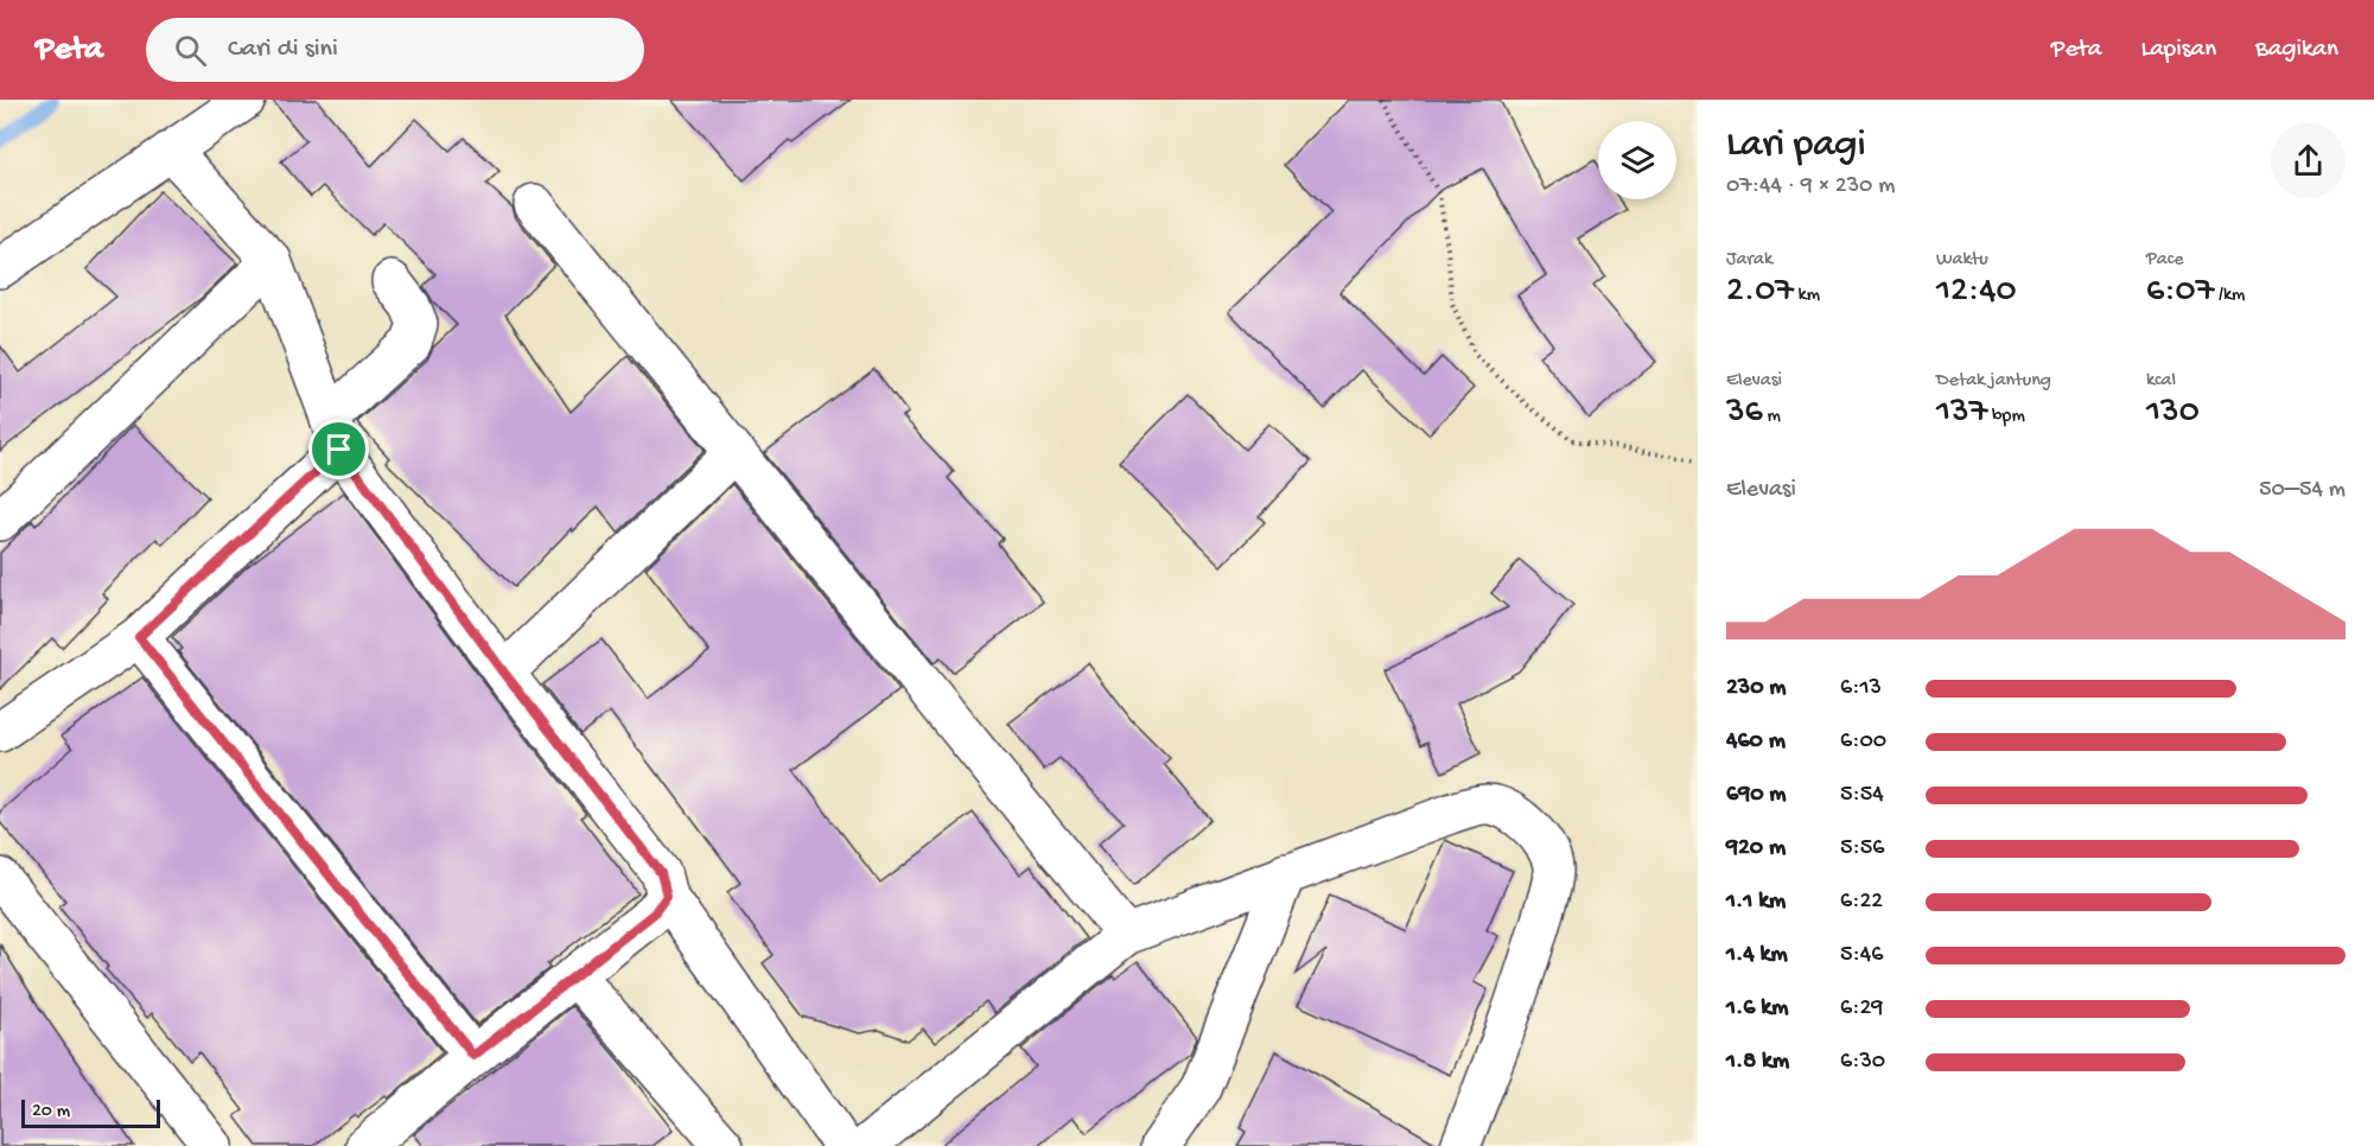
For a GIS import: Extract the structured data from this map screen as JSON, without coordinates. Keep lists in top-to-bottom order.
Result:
{
  "scale_bar": "20 m",
  "page": {
    "header": "Peta",
    "search": "Cari di sini",
    "nav": ["Peta", "Lapisan", "Bagikan"],
    "heading": ["Lari pagi", "07:44 · 9 × 230 m"],
    "stats": [
      ["Jarak", "2.07 km"],
      ["Waktu", "12:40"],
      ["Pace", "6:07 /km"],
      ["Elevasi", "36 m"],
      ["Detak jantung", "137 bpm"],
      ["kcal", "130"]
    ],
    "chart": ["Elevasi", "50–54 m"],
    "list": [
      {
        "name": "230 m",
        "note": "6:13"
      },
      {
        "name": "460 m",
        "note": "6:00"
      },
      {
        "name": "690 m",
        "note": "5:54"
      },
      {
        "name": "920 m",
        "note": "5:56"
      },
      {
        "name": "1.1 km",
        "note": "6:22"
      },
      {
        "name": "1.4 km",
        "note": "5:46"
      },
      {
        "name": "1.6 km",
        "note": "6:29"
      },
      {
        "name": "1.8 km",
        "note": "6:30"
      }
    ],
    "scale": "20 m"
  }
}
